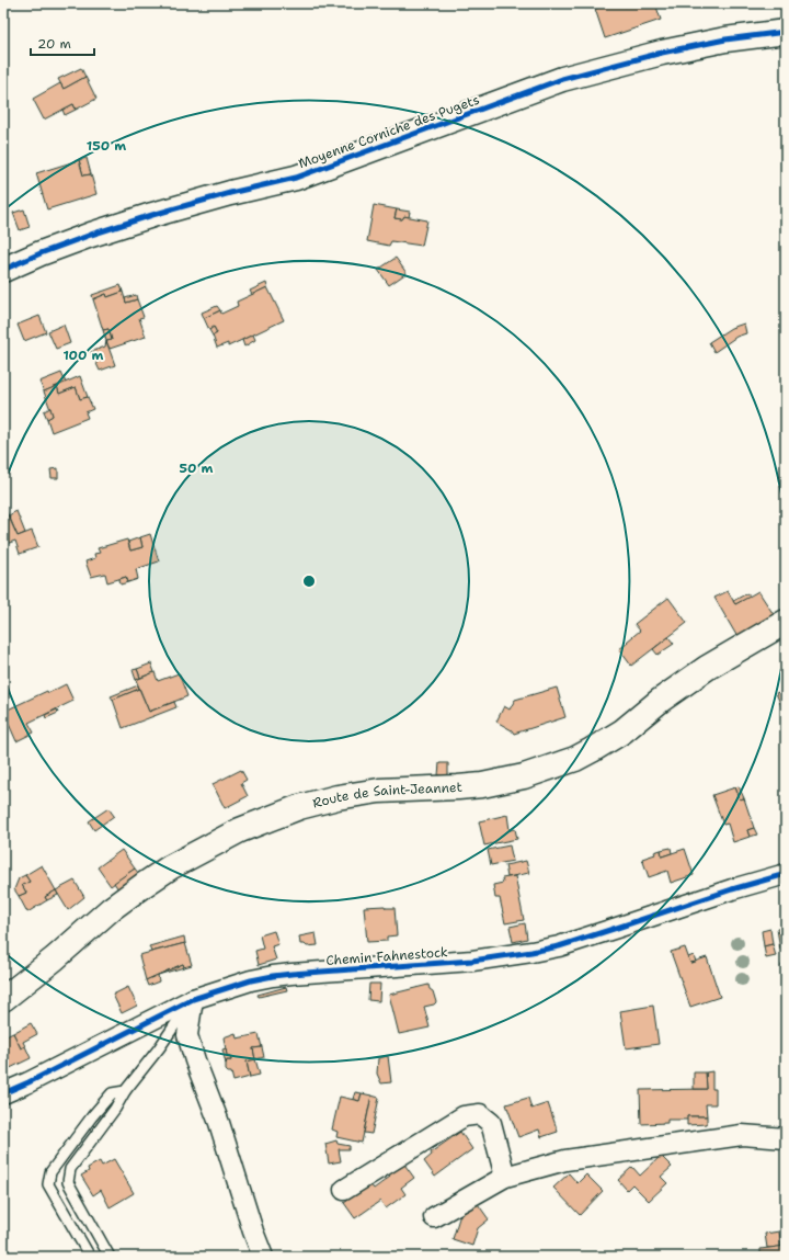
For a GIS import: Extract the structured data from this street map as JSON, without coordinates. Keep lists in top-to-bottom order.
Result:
{
  "streets": {
    "main road": ["Moyenne Corniche des Pugets", "Route de Saint-Jeannet"],
    "street": ["Chemin Fahnestock"]
  },
  "scale_bar": "20 m",
  "rings": ["150 m", "100 m", "50 m"]
}
